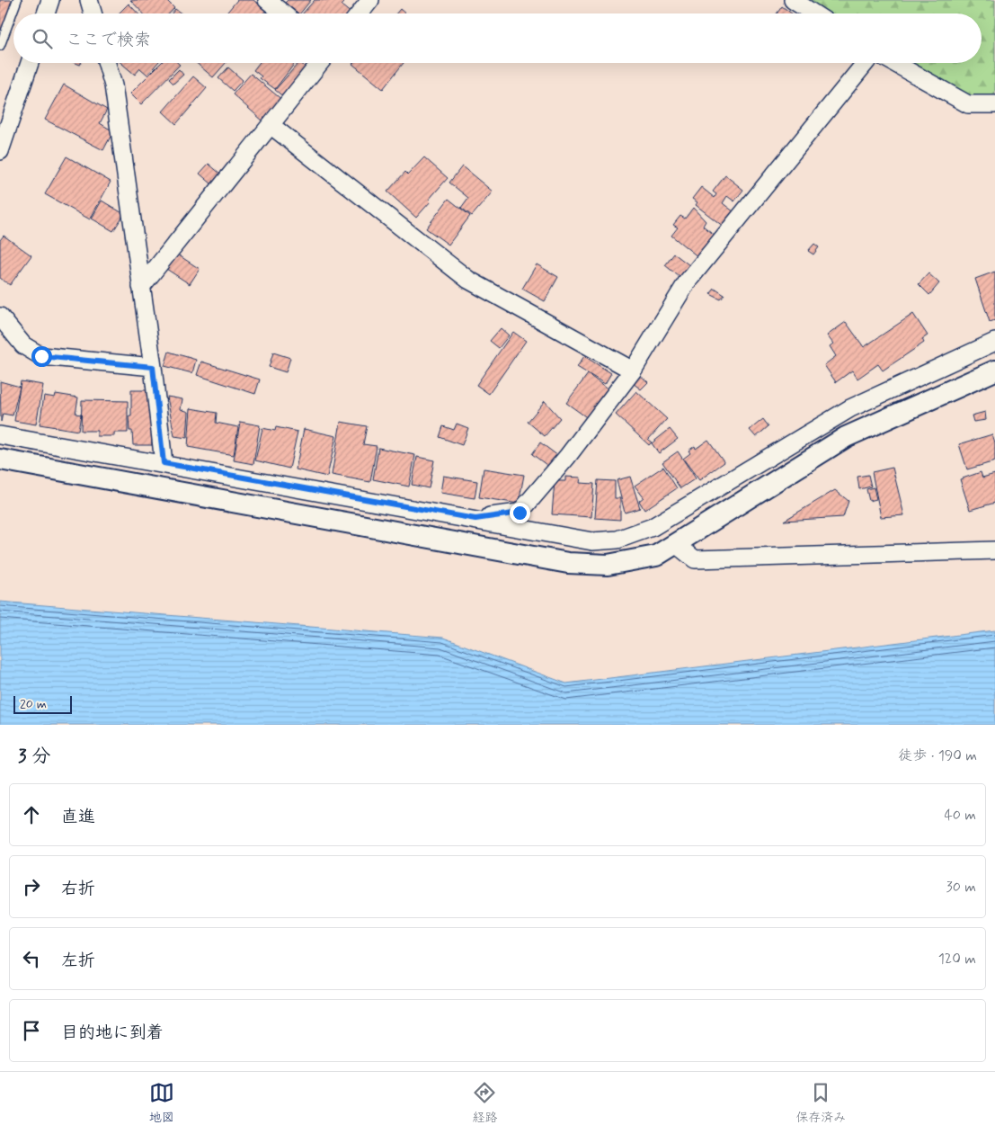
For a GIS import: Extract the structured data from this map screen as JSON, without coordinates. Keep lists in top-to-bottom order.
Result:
{
  "scale_bar": "20 m",
  "page": {
    "search": "ここで検索",
    "scale": "20 m",
    "heading": ["3 分", "徒歩 · 190 m"],
    "list": [
      ["直進", "40 m"],
      ["右折", "30 m"],
      ["左折", "120 m"],
      "目的地に到着"
    ],
    "nav": ["地図", "経路", "保存済み"]
  }
}
